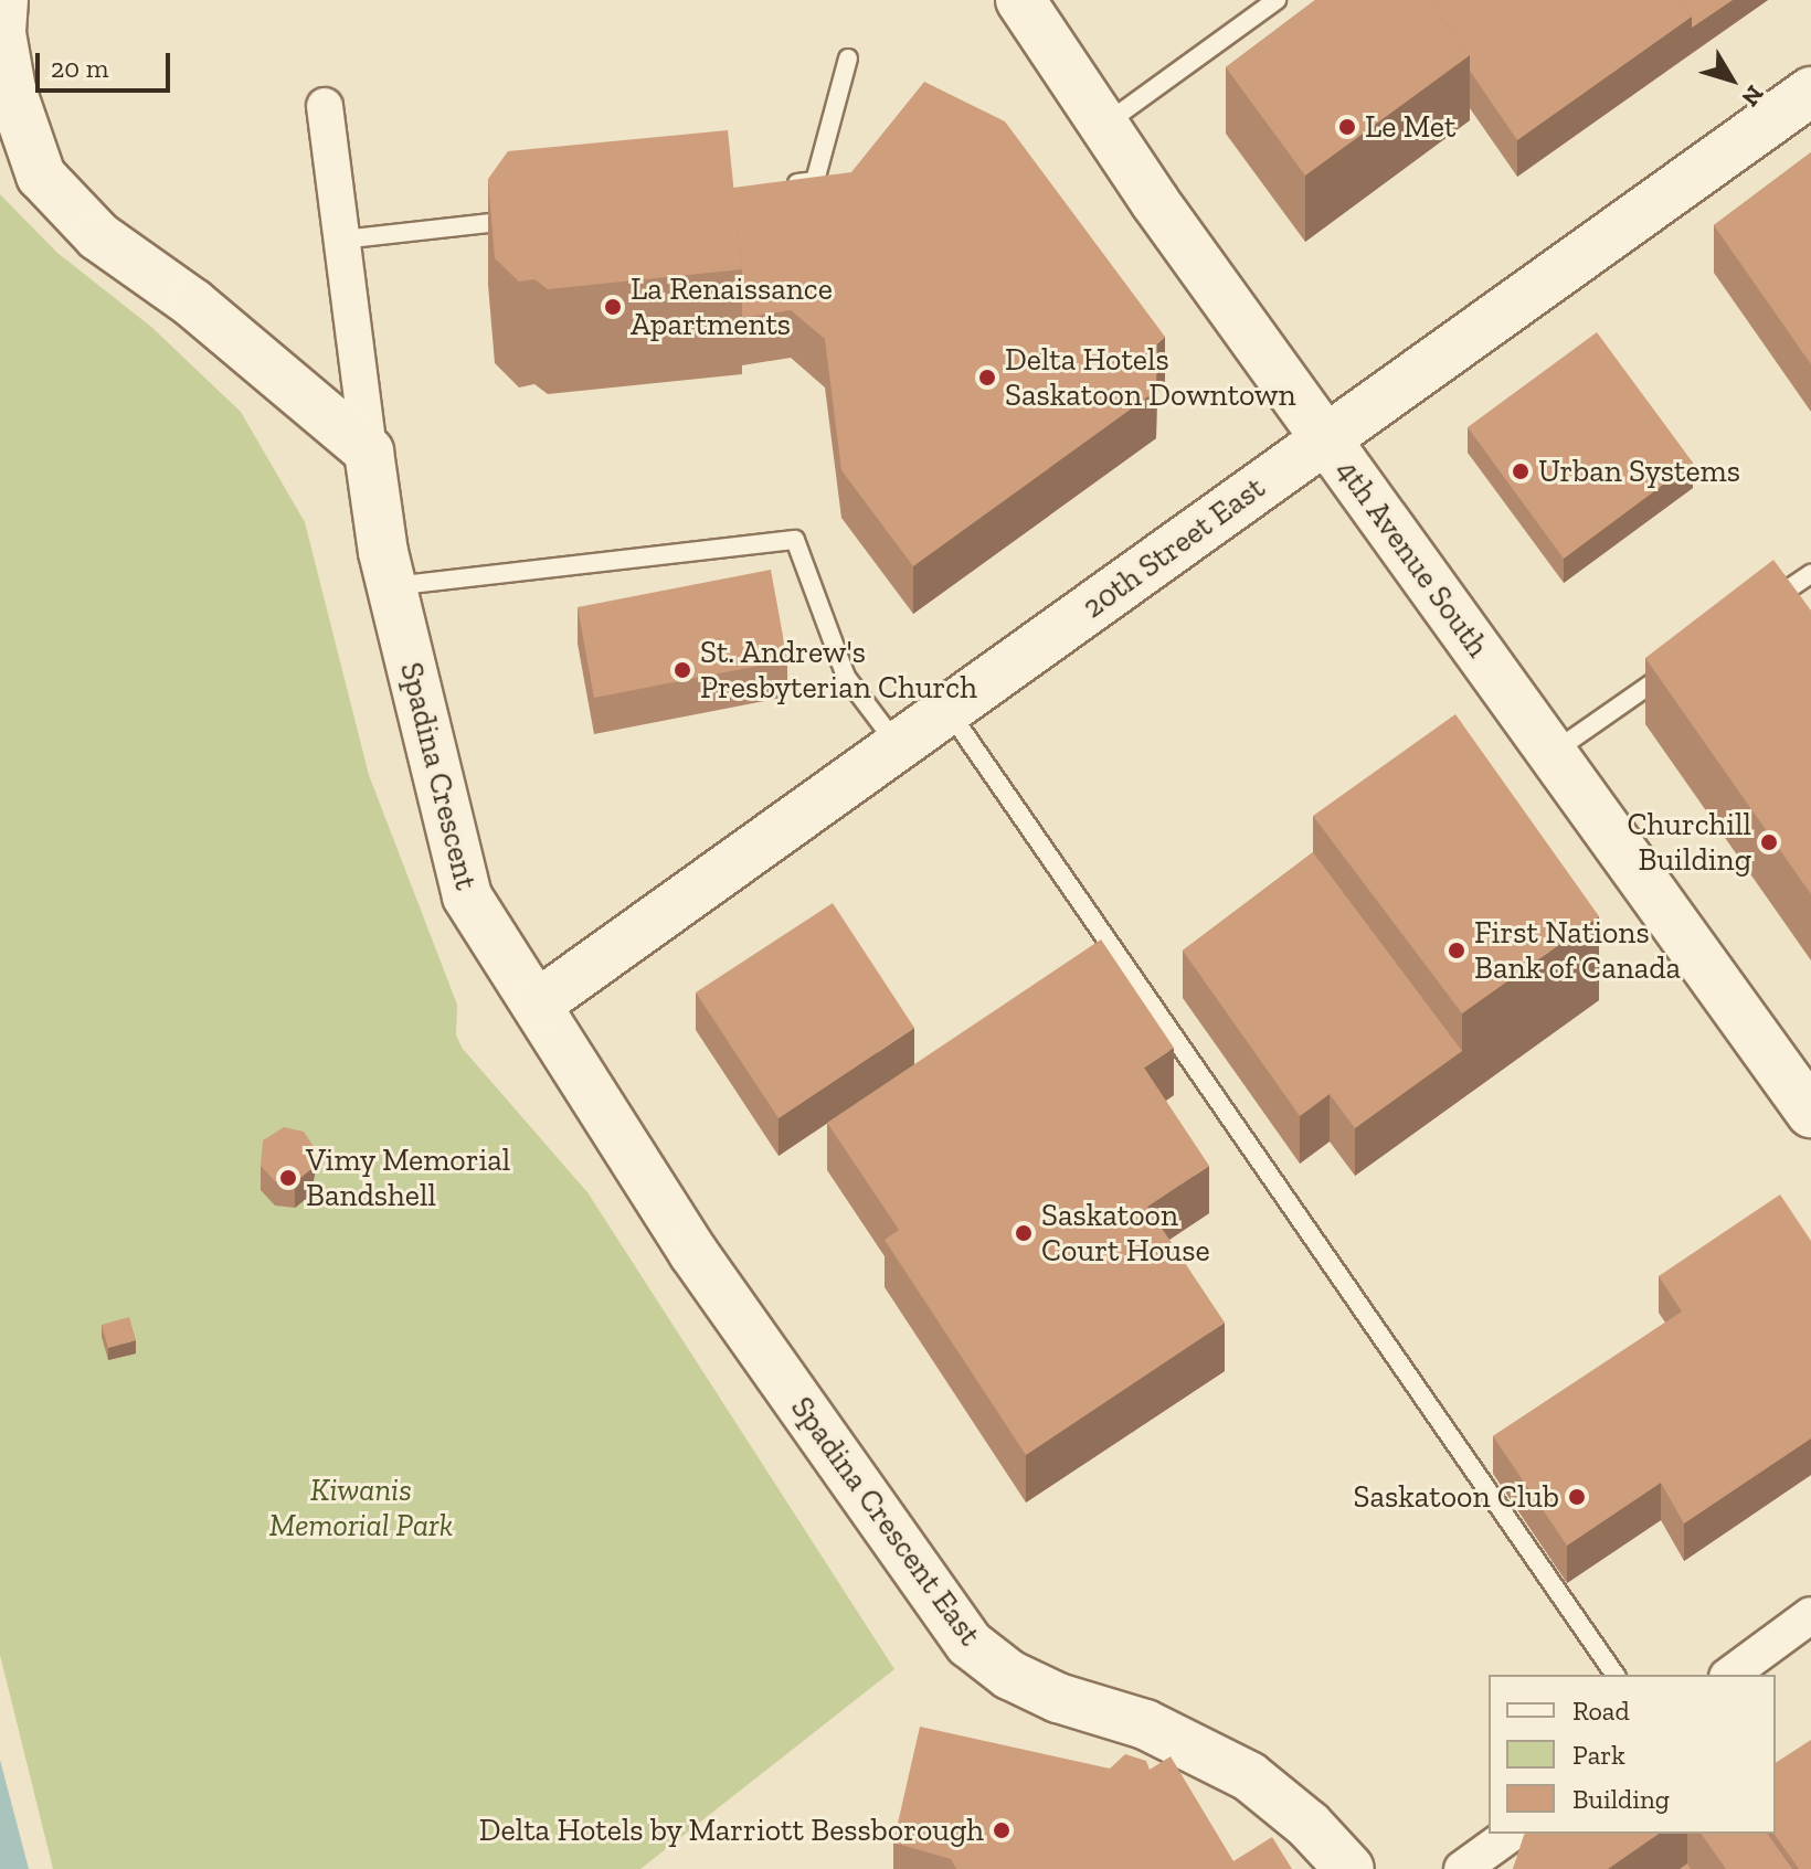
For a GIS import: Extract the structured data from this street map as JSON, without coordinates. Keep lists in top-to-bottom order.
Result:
{
  "streets": {
    "street": [
      "20th Street East",
      "4th Avenue South",
      "Spadina Crescent",
      "Spadina Crescent East"
    ]
  },
  "crossings": [
    ["20th Street East", "4th Avenue South"],
    ["20th Street East", "Spadina Crescent"],
    ["Spadina Crescent", "Spadina Crescent East"]
  ],
  "parks": ["Kiwanis Memorial Park"],
  "places": [
    "Le Met",
    "La Renaissance Apartments",
    "Delta Hotels Saskatoon Downtown",
    "Urban Systems",
    "St. Andrew's Presbyterian Church",
    "Churchill Building",
    "First Nations Bank of Canada",
    "Vimy Memorial Bandshell",
    "Saskatoon Court House",
    "Saskatoon Club",
    "Delta Hotels by Marriott Bessborough"
  ],
  "legend": ["Road", "Park", "Building"],
  "scale_bar": "20 m",
  "north": "bottom right"
}
